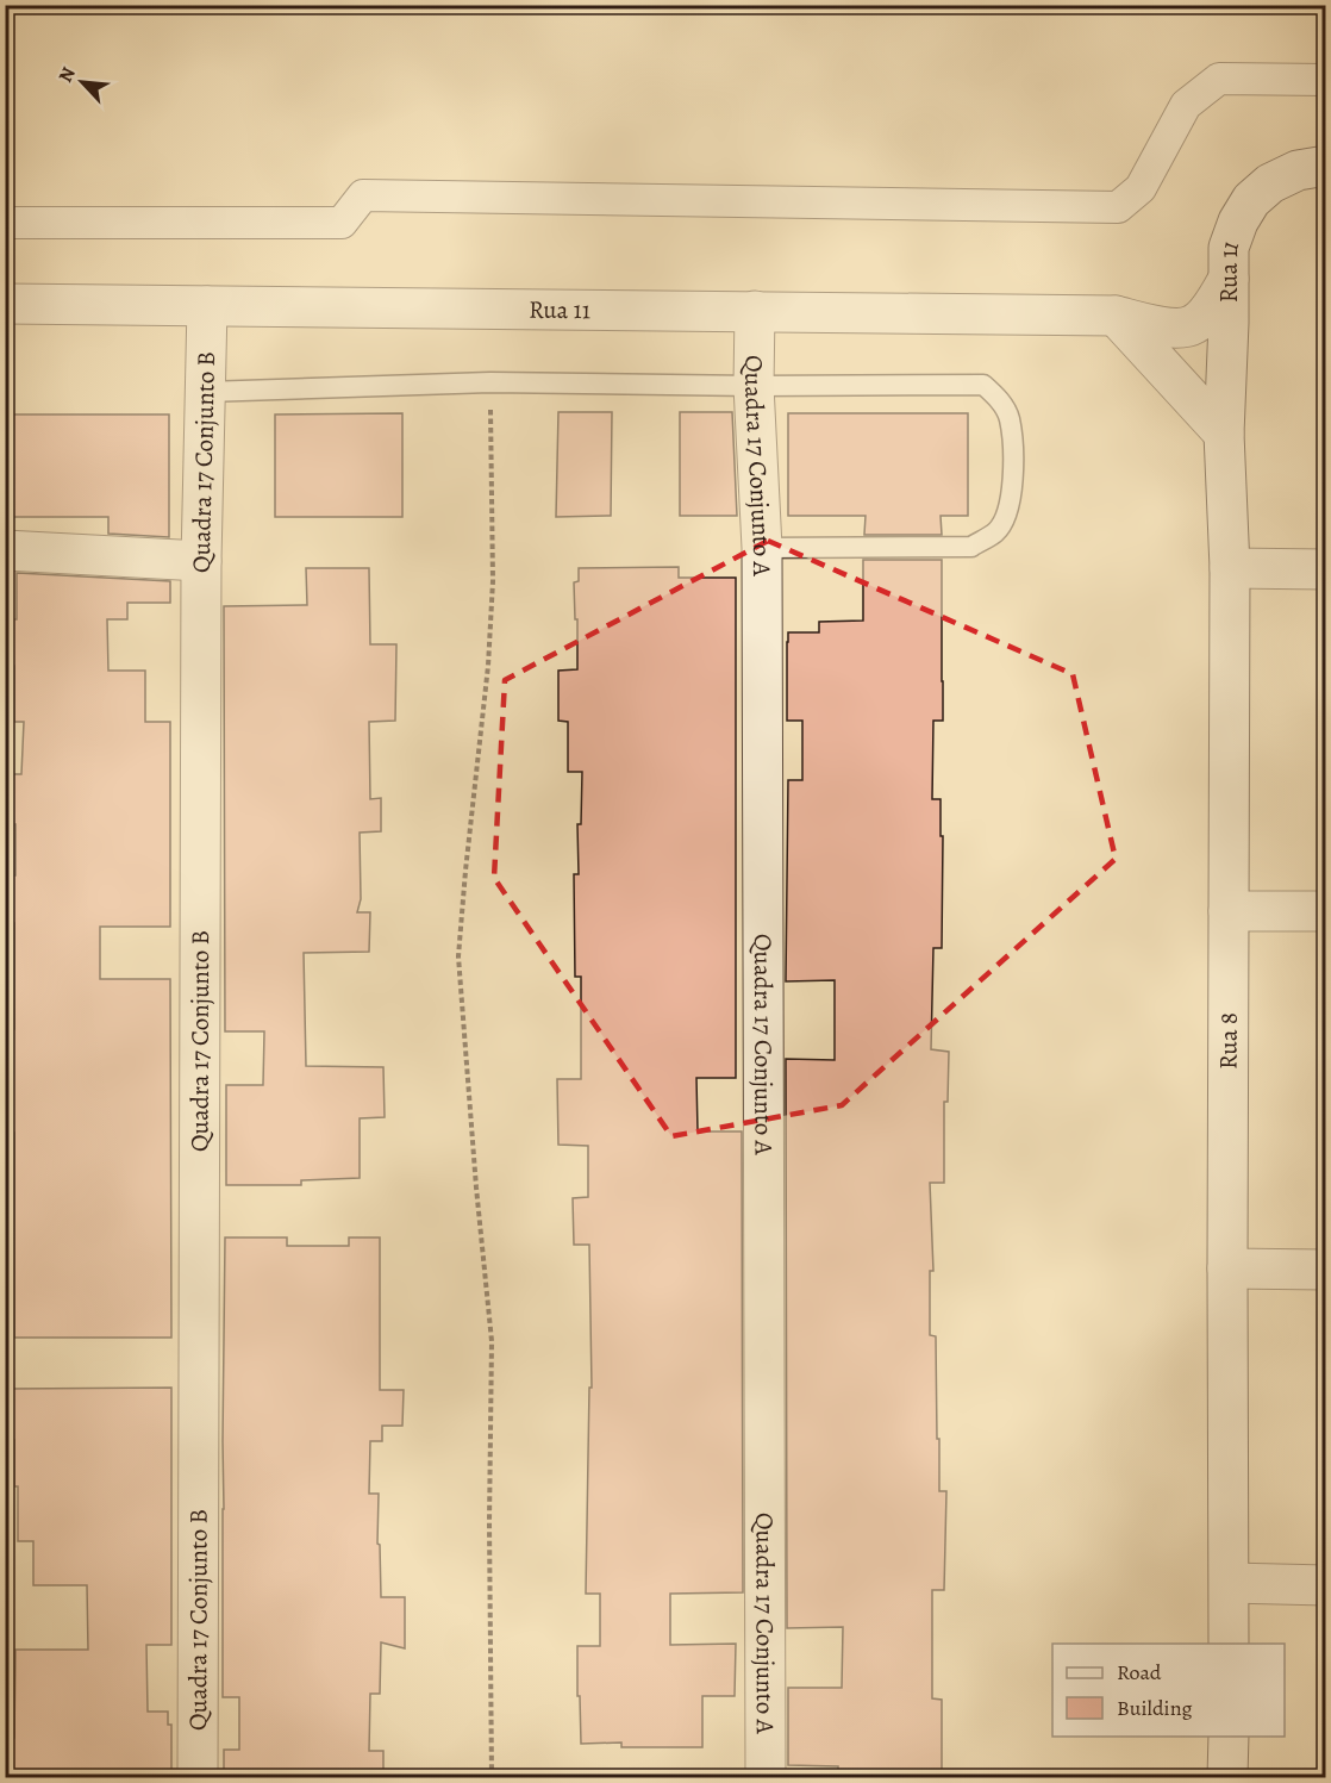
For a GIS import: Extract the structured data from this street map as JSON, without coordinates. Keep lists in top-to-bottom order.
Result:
{
  "streets": {
    "street": [
      "Rua 11",
      "Quadra 17 Conjunto B",
      "Quadra 17 Conjunto A",
      "Rua 8"
    ]
  },
  "crossings": [
    ["Rua 11", "Quadra 17 Conjunto B"],
    ["Rua 11", "Quadra 17 Conjunto A"],
    ["Rua 11", "Rua 8"]
  ],
  "legend": ["Road", "Building"],
  "north": "top left"
}
